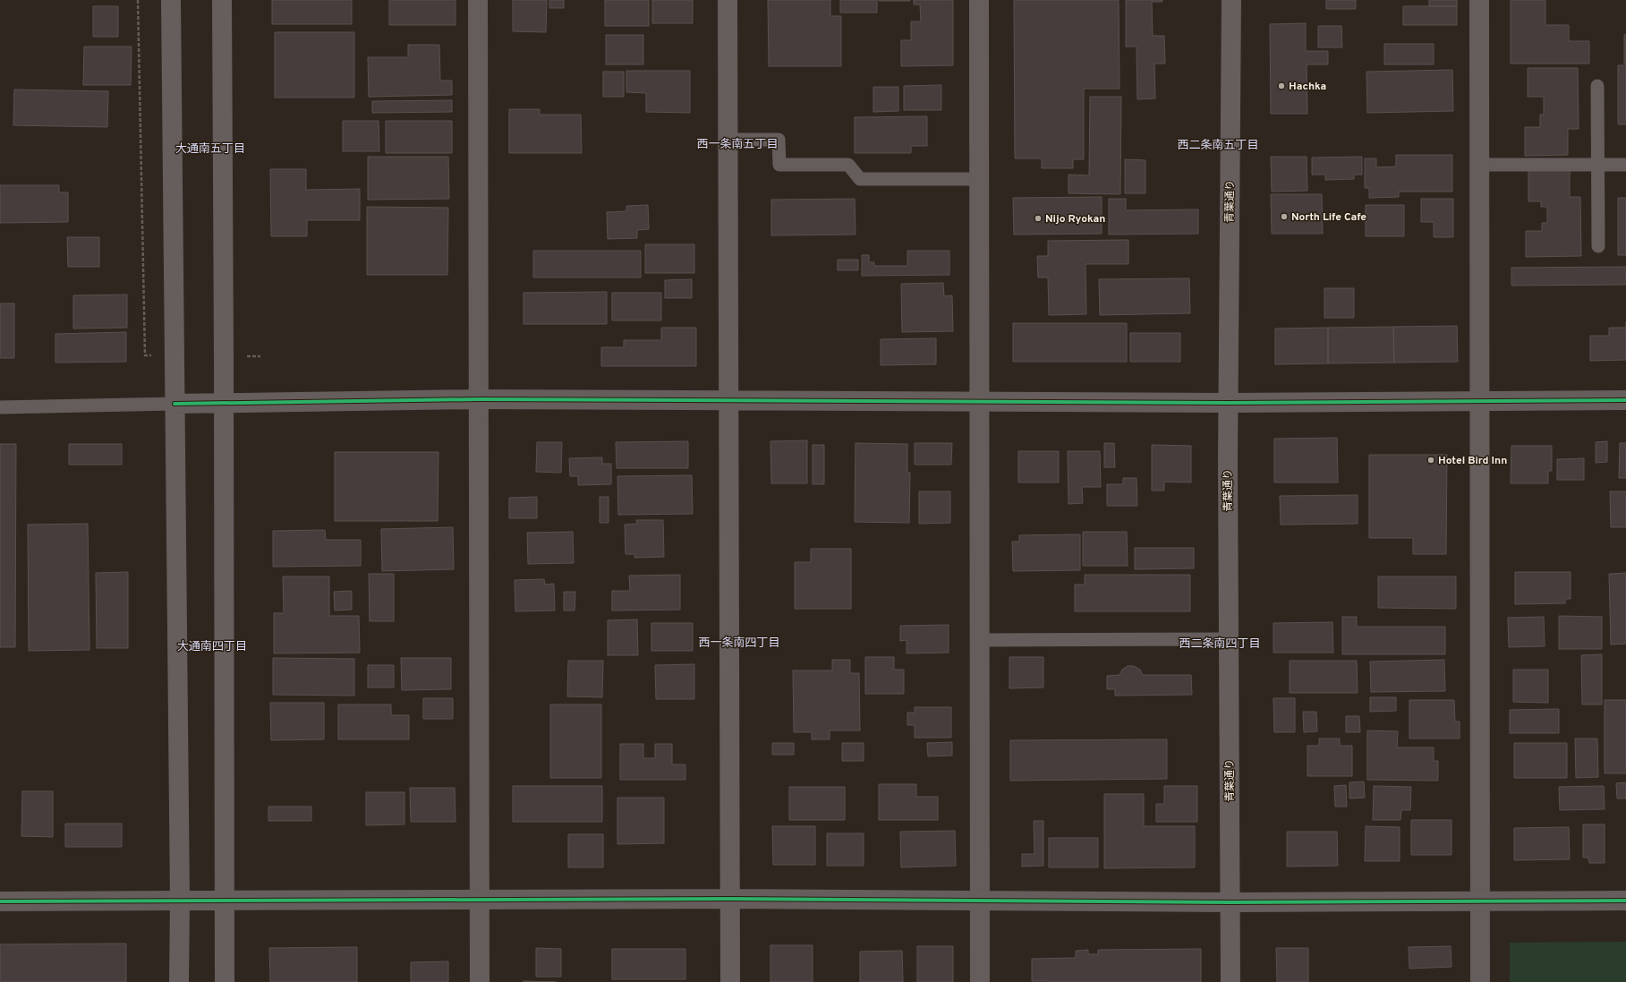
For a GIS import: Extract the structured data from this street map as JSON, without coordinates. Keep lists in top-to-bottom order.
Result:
{
  "streets": {
    "street": ["青葉通り"]
  },
  "districts": [
    "西一条南五丁目",
    "西二条南五丁目",
    "大通南五丁目",
    "西一条南四丁目",
    "西二条南四丁目",
    "大通南四丁目"
  ],
  "places": [
    "Hachka",
    "North Life Cafe",
    "Nijo Ryokan",
    "Hotel Bird Inn"
  ]
}
